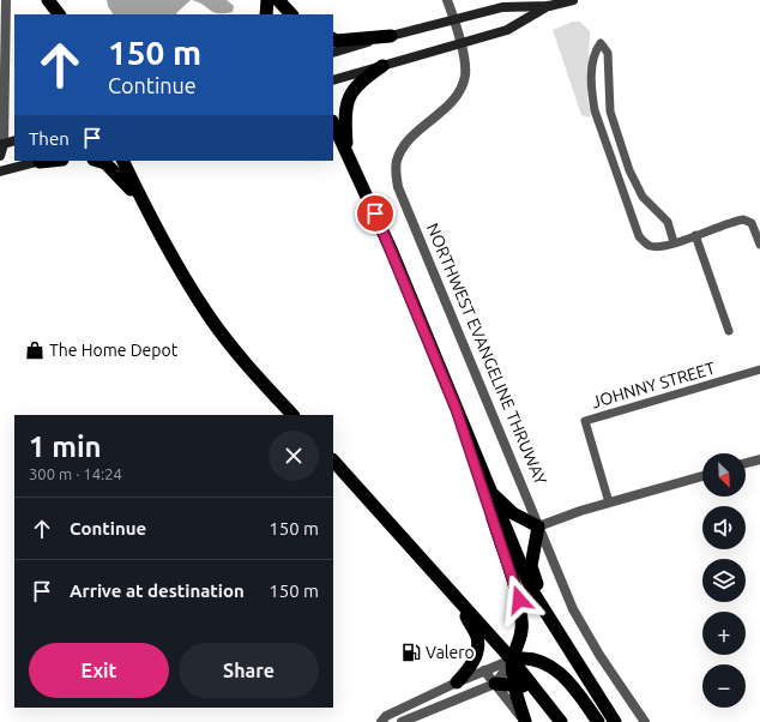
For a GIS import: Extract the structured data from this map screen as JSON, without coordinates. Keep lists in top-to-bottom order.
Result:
{
  "streets": {
    "street": ["NORTHWEST EVANGELINE THRUWAY", "JOHNNY STREET"]
  },
  "places": {
    "shop": ["The Home Depot"],
    "fuel station": ["Valero"]
  },
  "north": "bottom right",
  "page": {
    "turn": ["150 m", "Continue"],
    "then": "Then",
    "heading": ["1 min", "300 m · 14:24"],
    "map_buttons": ["+", "−"],
    "list": [
      {
        "name": "Continue",
        "value": "150 m"
      },
      {
        "name": "Arrive at destination",
        "value": "150 m"
      }
    ],
    "buttons": ["Exit", "Share"]
  }
}
